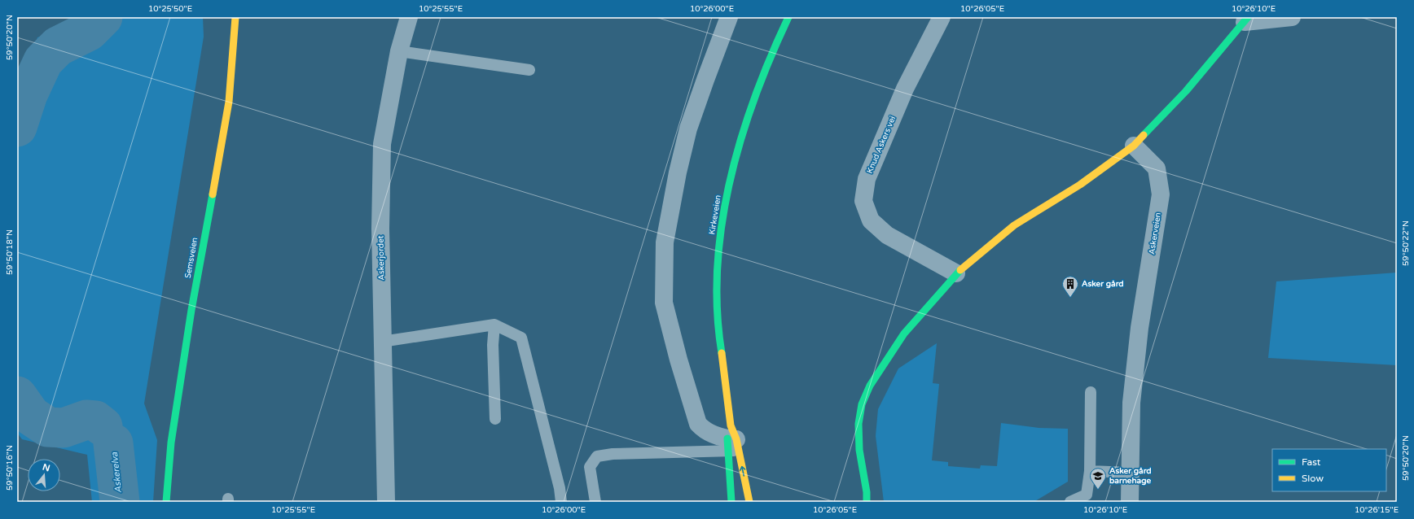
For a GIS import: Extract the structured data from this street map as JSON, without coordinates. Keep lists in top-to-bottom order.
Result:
{
  "streets": {
    "main road": ["Kirkeveien", "Semsveien"],
    "street": ["Knud Askers vei", "Askerveien", "Askerjordet"]
  },
  "water": ["Askerelva"],
  "places": {
    "building": ["Asker gård"],
    "school or university": ["Asker gård barnehage"]
  },
  "legend": ["Fast", "Slow"],
  "north": "top",
  "coordinates": [
    "10°25'50\"E",
    "10°25'55\"E",
    "10°26'00\"E",
    "10°26'05\"E",
    "10°26'10\"E",
    "59°50'20\"N",
    "59°50'22\"N",
    "59°50'18\"N",
    "59°50'16\"N",
    "10°26'15\"E"
  ]
}
